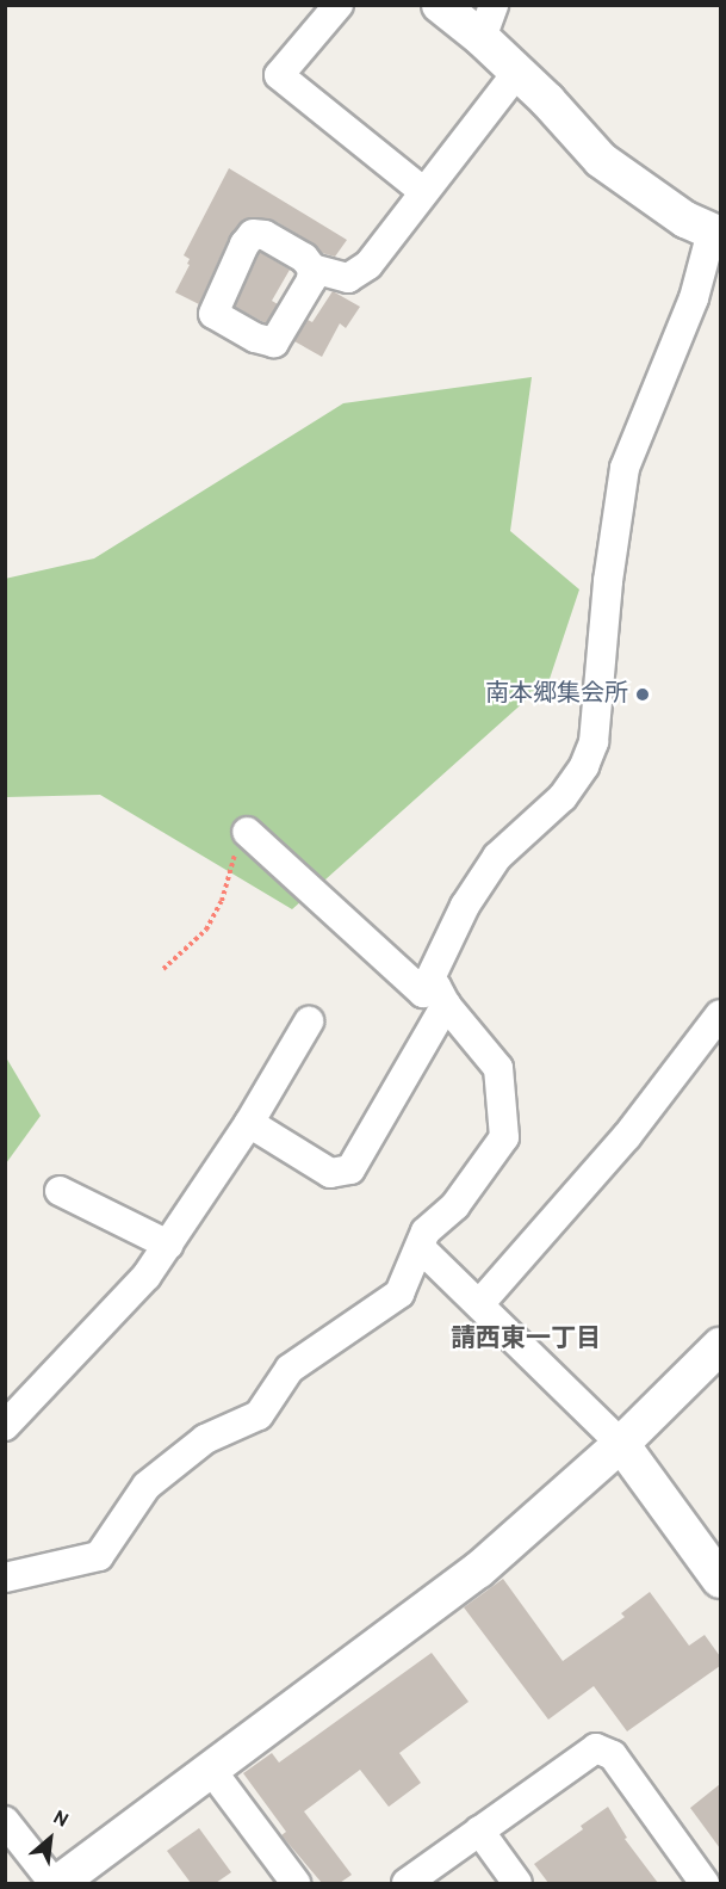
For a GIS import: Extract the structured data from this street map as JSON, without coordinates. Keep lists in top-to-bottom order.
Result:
{
  "districts": ["請西東一丁目"],
  "places": ["南本郷集会所"],
  "north": "top right"
}
